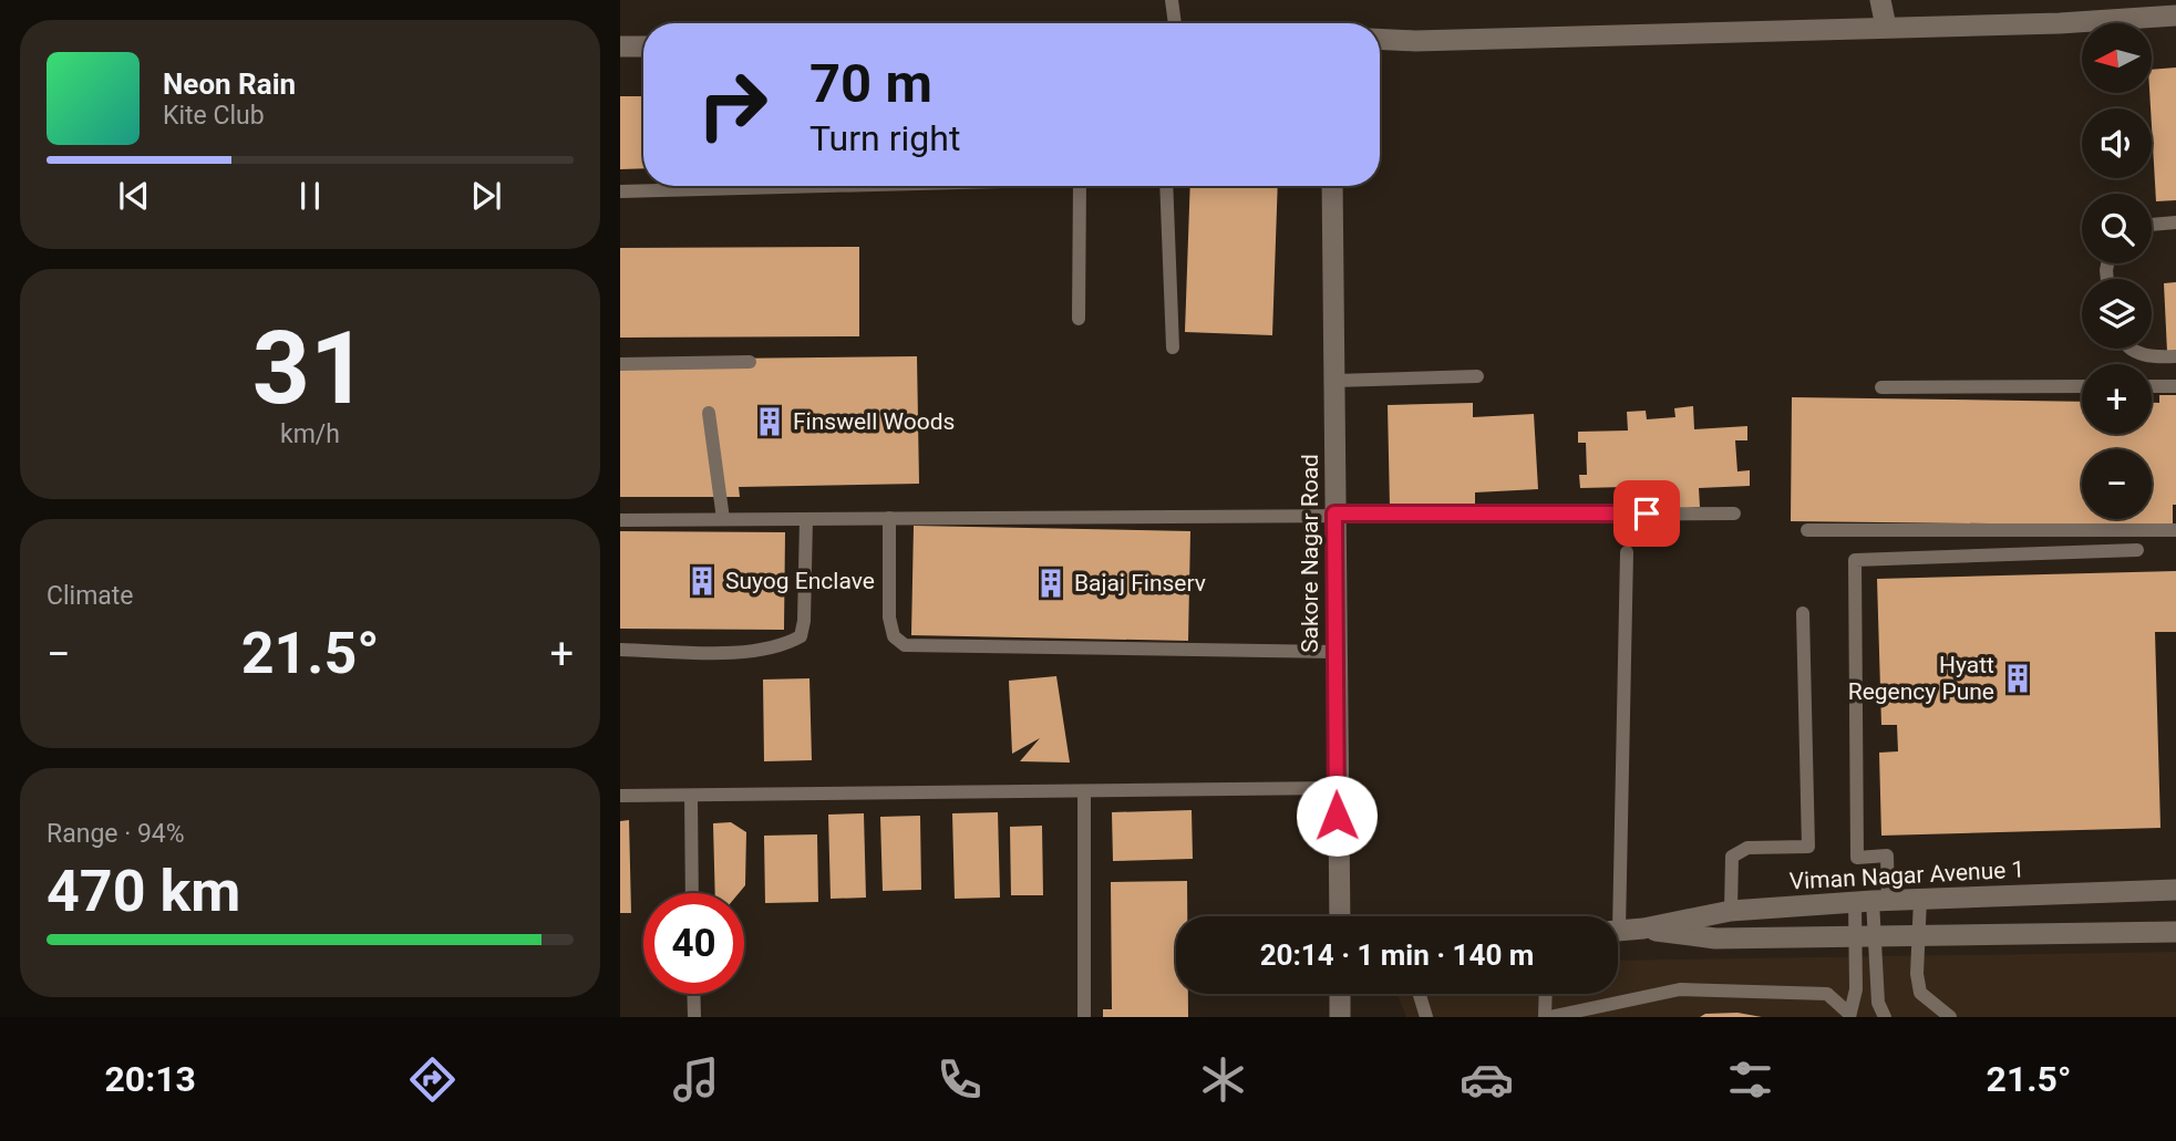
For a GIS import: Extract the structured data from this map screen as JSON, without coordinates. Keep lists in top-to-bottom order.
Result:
{
  "streets": {
    "street": ["Sakore Nagar Road", "Viman Nagar Avenue 1"]
  },
  "places": {
    "building": [
      "Finswell Woods",
      "Suyog Enclave",
      "Bajaj Finserv",
      "Hyatt Regency Pune"
    ]
  },
  "north": "left",
  "page": {
    "map_buttons": ["+", "−"],
    "turn": ["70 m", "Turn right"],
    "song": ["Neon Rain", "Kite Club"],
    "tile": [
      ["31", "km/h"],
      "Climate",
      ["Range · 94%", "470 km"]
    ],
    "heat": ["−", "21.5°", "+"],
    "limit": "40",
    "trip": "20:14 · 1 min · 140 m",
    "tabs": ["20:13", "21.5°"]
  }
}
